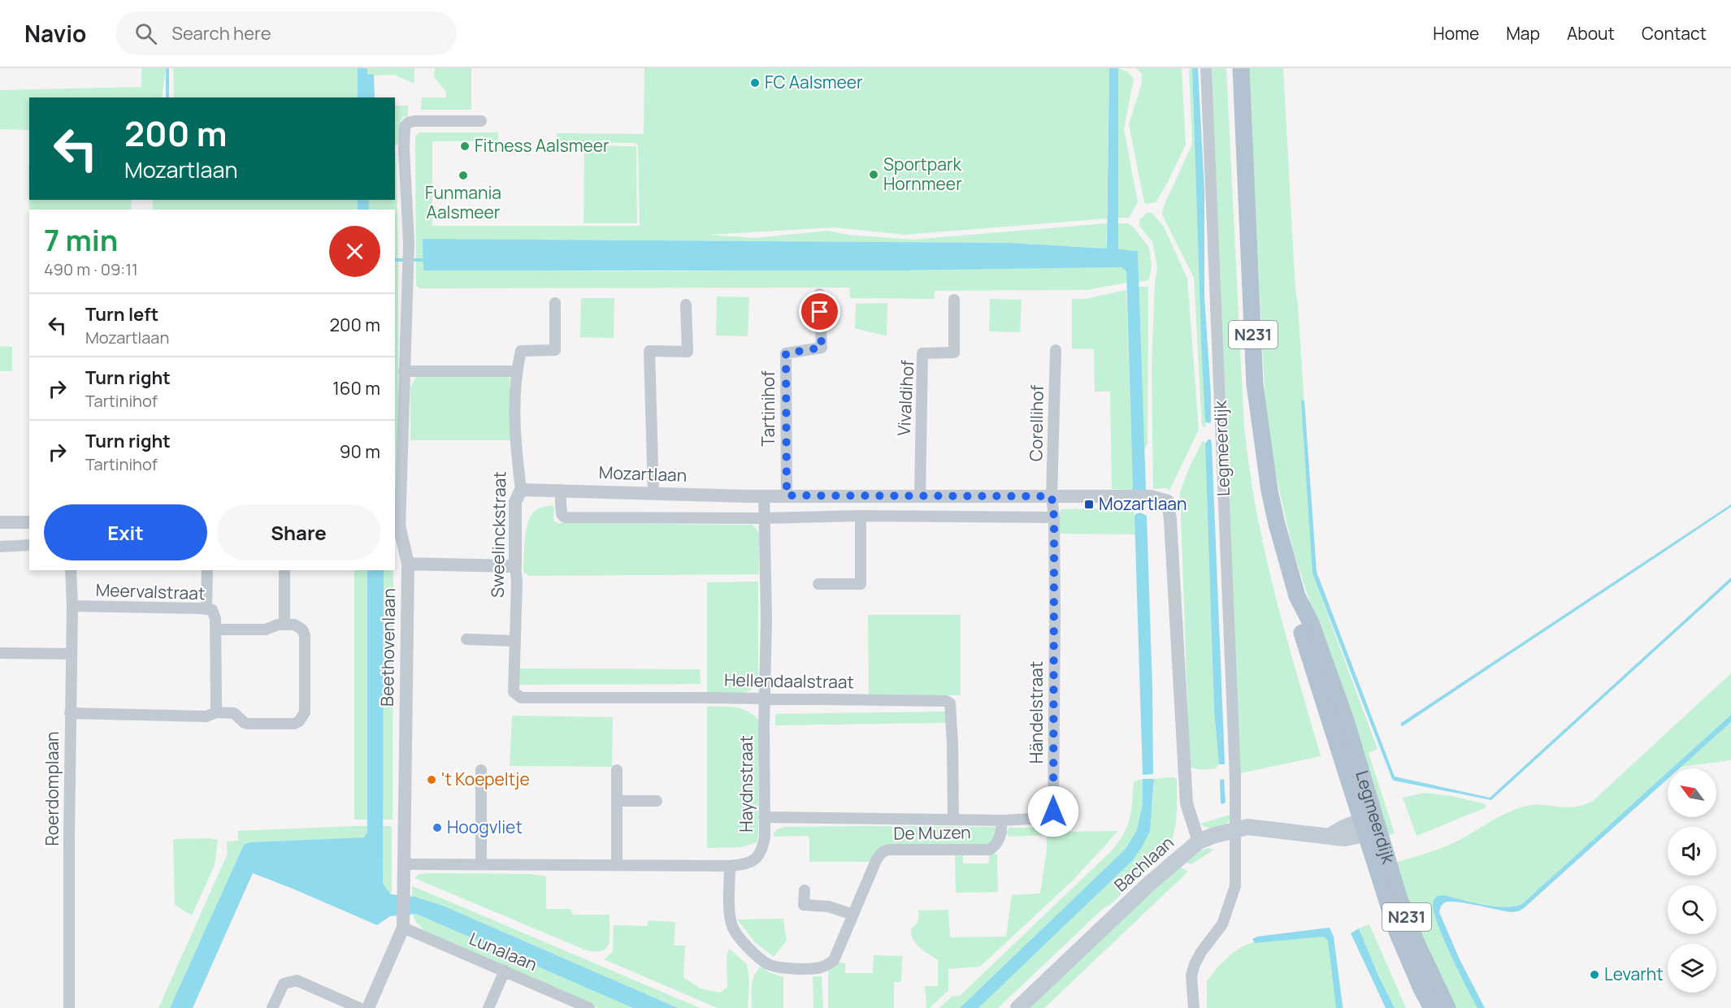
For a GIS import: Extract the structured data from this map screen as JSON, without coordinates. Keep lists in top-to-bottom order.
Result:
{
  "streets": {
    "main road": ["N231", "Legmeerdijk", "Bachlaan"],
    "street": [
      "Vivaldihof",
      "Tartinihof",
      "Corellihof",
      "Mozartlaan",
      "Sweelinckstraat",
      "Meervalstraat",
      "Beethovenlaan",
      "Hellendaalstraat",
      "Händelstraat",
      "Haydnstraat",
      "Roerdomplaan",
      "De Muzen",
      "Lunalaan"
    ]
  },
  "crossings": [
    ["Vivaldihof", "Mozartlaan"],
    ["Tartinihof", "Mozartlaan"],
    ["Corellihof", "Mozartlaan"],
    ["Corellihof", "Händelstraat"],
    ["Legmeerdijk", "Bachlaan"],
    ["Mozartlaan", "Sweelinckstraat"],
    ["Mozartlaan", "Händelstraat"],
    ["Mozartlaan", "Bachlaan"],
    ["Sweelinckstraat", "Hellendaalstraat"],
    ["Meervalstraat", "Roerdomplaan"],
    ["Beethovenlaan", "Haydnstraat"],
    ["Beethovenlaan", "Lunalaan"],
    ["Hellendaalstraat", "Händelstraat"],
    ["Hellendaalstraat", "Haydnstraat"],
    ["Händelstraat", "Haydnstraat"],
    ["Händelstraat", "De Muzen"],
    ["Haydnstraat", "De Muzen"]
  ],
  "places": {
    "other": [
      "FC Aalsmeer",
      "Fitness Aalsmeer",
      "Sportpark Hornmeer",
      "Funmania Aalsmeer",
      "'t Koepeltje",
      "Hoogvliet",
      "Levarht"
    ],
    "transit": ["Mozartlaan"]
  },
  "north": "top left",
  "page": {
    "header": "Navio",
    "search": "Search here",
    "nav": [
      "Home",
      "Map",
      "About",
      "Contact"
    ],
    "turn": ["200 m", "Mozartlaan"],
    "heading": ["7 min", "490 m · 09:11"],
    "list": [
      {
        "name": "Turn left",
        "note": "Mozartlaan",
        "value": "200 m"
      },
      {
        "name": "Turn right",
        "note": "Tartinihof",
        "value": "160 m"
      },
      {
        "name": "Turn right",
        "note": "Tartinihof",
        "value": "90 m"
      }
    ],
    "buttons": ["Exit", "Share"]
  }
}
